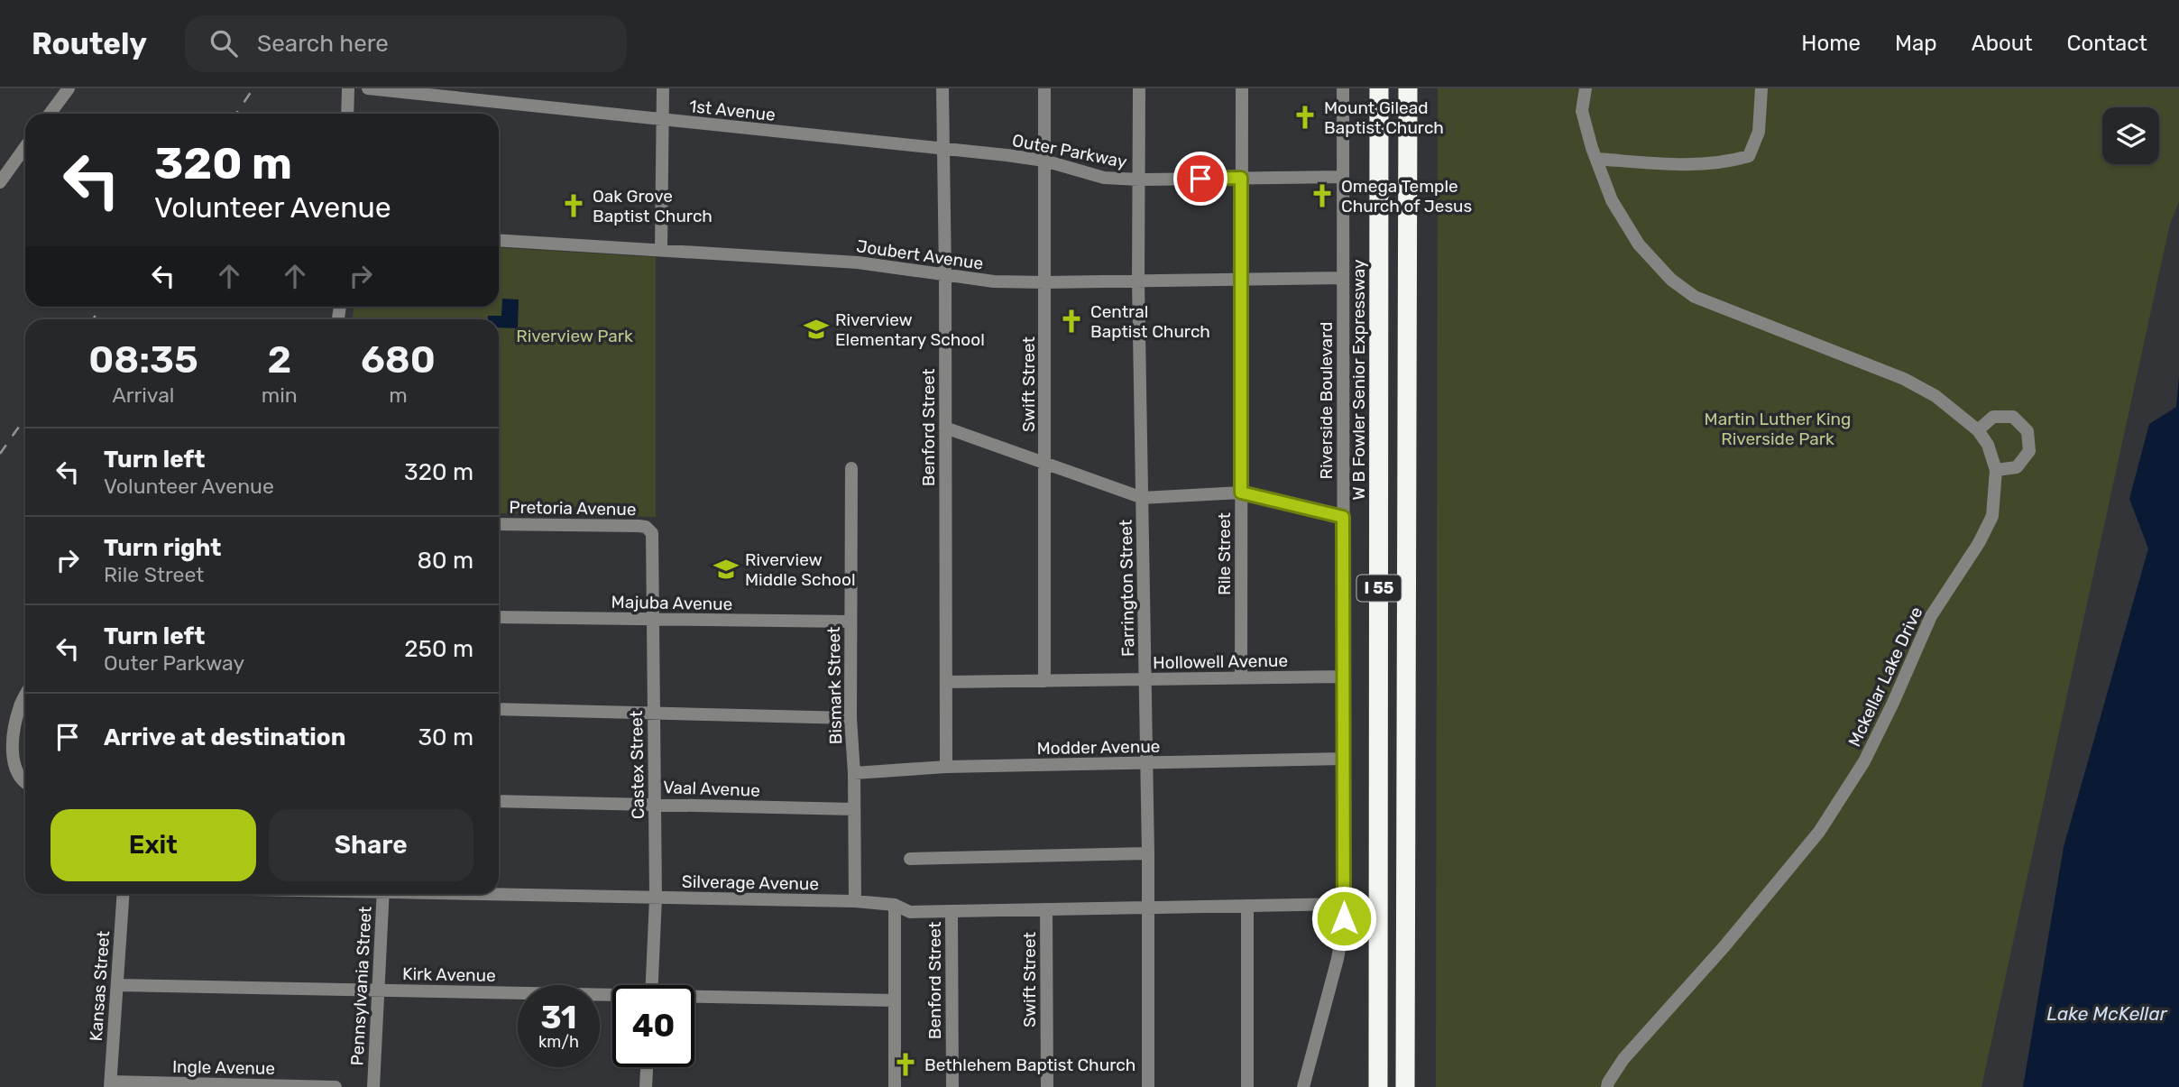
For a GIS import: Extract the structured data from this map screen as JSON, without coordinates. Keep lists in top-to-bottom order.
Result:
{
  "streets": {
    "highway": ["W B Fowler Senior Expressway", "I 55"],
    "street": [
      "1st Avenue",
      "Outer Parkway",
      "Joubert Avenue",
      "Swift Street",
      "Riverside Boulevard",
      "Benford Street",
      "Pretoria Avenue",
      "Rile Street",
      "Farrington Street",
      "Majuba Avenue",
      "Hollowell Avenue",
      "Mckellar Lake Drive",
      "Bismark Street",
      "Modder Avenue",
      "Castex Street",
      "Vaal Avenue",
      "Silverage Avenue",
      "Kirk Avenue",
      "Kansas Street",
      "Pennsylvania Street",
      "Ingle Avenue"
    ]
  },
  "crossings": [
    ["1st Avenue", "Outer Parkway"],
    ["1st Avenue", "Benford Street"],
    ["Outer Parkway", "Swift Street"],
    ["Outer Parkway", "Riverside Boulevard"],
    ["Outer Parkway", "Benford Street"],
    ["Outer Parkway", "Rile Street"],
    ["Outer Parkway", "Farrington Street"],
    ["Joubert Avenue", "Swift Street"],
    ["Joubert Avenue", "Riverside Boulevard"],
    ["Joubert Avenue", "Benford Street"],
    ["Joubert Avenue", "Rile Street"],
    ["Joubert Avenue", "Farrington Street"],
    ["Swift Street", "Hollowell Avenue"],
    ["Swift Street", "Silverage Avenue"],
    ["Riverside Boulevard", "Hollowell Avenue"],
    ["Riverside Boulevard", "Modder Avenue"],
    ["Riverside Boulevard", "Silverage Avenue"],
    ["Benford Street", "Hollowell Avenue"],
    ["Benford Street", "Modder Avenue"],
    ["Benford Street", "Silverage Avenue"],
    ["Pretoria Avenue", "Castex Street"],
    ["Rile Street", "Hollowell Avenue"],
    ["Farrington Street", "Hollowell Avenue"],
    ["Farrington Street", "Modder Avenue"],
    ["Farrington Street", "Silverage Avenue"],
    ["Majuba Avenue", "Bismark Street"],
    ["Majuba Avenue", "Castex Street"],
    ["Bismark Street", "Modder Avenue"],
    ["Bismark Street", "Vaal Avenue"],
    ["Bismark Street", "Silverage Avenue"],
    ["Castex Street", "Vaal Avenue"],
    ["Castex Street", "Silverage Avenue"],
    ["Kirk Avenue", "Kansas Street"],
    ["Kirk Avenue", "Pennsylvania Street"],
    ["Kansas Street", "Ingle Avenue"]
  ],
  "water": ["Lake McKellar"],
  "parks": ["Riverview Park", "Martin Luther King Riverside Park"],
  "places": {
    "church": [
      "Mount Gilead Baptist Church",
      "Omega Temple Church of Jesus",
      "Oak Grove Baptist Church",
      "Central Baptist Church",
      "Bethlehem Baptist Church"
    ],
    "school or university": ["Riverview Elementary School", "Riverview Middle School"]
  },
  "page": {
    "header": "Routely",
    "search": "Search here",
    "nav": [
      "Home",
      "Map",
      "About",
      "Contact"
    ],
    "turn": ["320 m", "Volunteer Avenue"],
    "eta": [
      "08:35",
      "Arrival",
      "2",
      "min",
      "680",
      "m"
    ],
    "list": [
      {
        "name": "Turn left",
        "note": "Volunteer Avenue",
        "value": "320 m"
      },
      {
        "name": "Turn right",
        "note": "Rile Street",
        "value": "80 m"
      },
      {
        "name": "Turn left",
        "note": "Outer Parkway",
        "value": "250 m"
      },
      {
        "name": "Arrive at destination",
        "value": "30 m"
      }
    ],
    "buttons": ["Exit", "Share"],
    "speed": "31 km/h",
    "limit": "40"
  }
}
